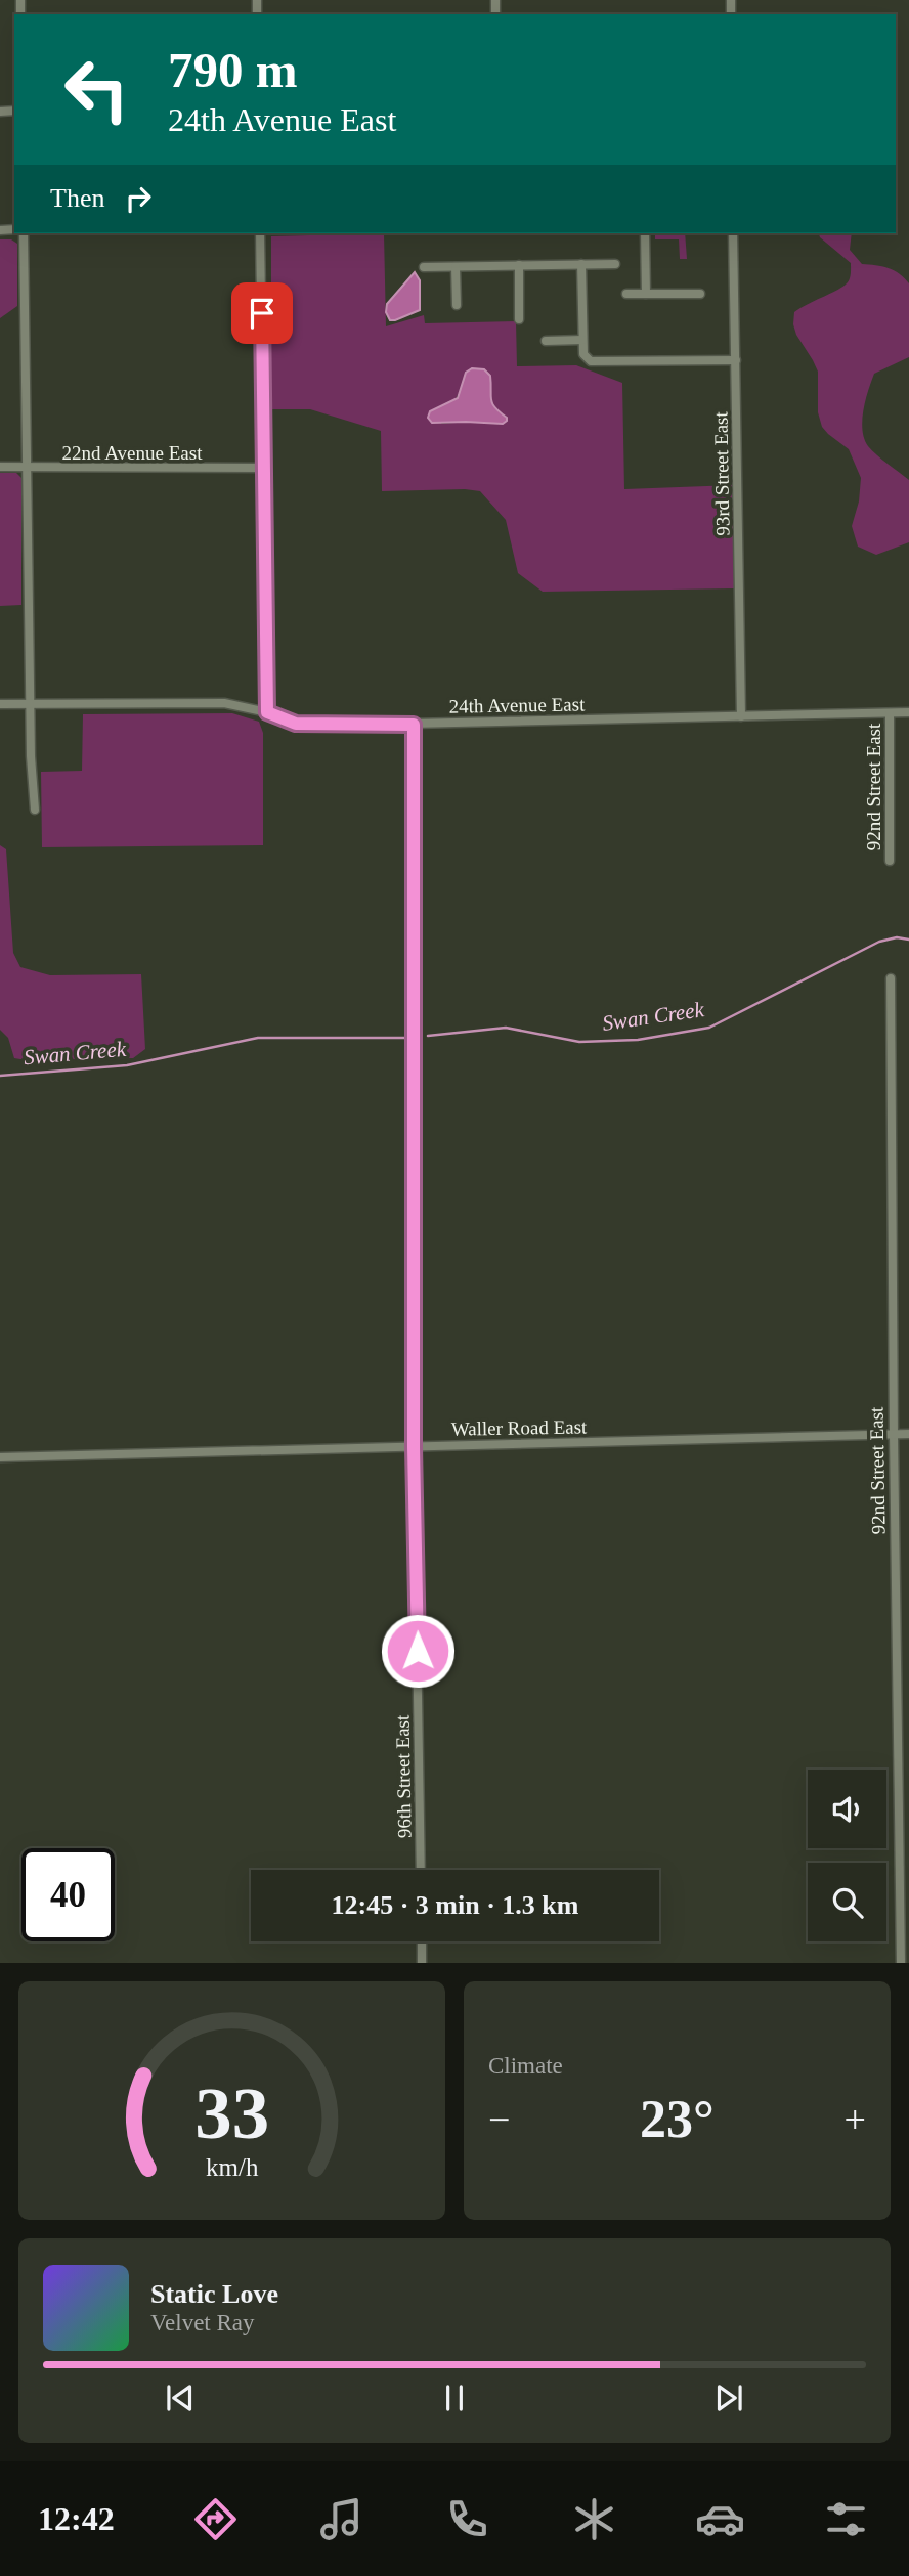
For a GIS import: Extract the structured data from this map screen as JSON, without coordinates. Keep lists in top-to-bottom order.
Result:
{
  "streets": {
    "street": [
      "22nd Avenue East",
      "93rd Street East",
      "24th Avenue East",
      "92nd Street East",
      "Waller Road East",
      "96th Street East"
    ]
  },
  "crossings": [
    ["93rd Street East", "24th Avenue East"],
    ["24th Avenue East", "92nd Street East"],
    ["24th Avenue East", "96th Street East"],
    ["92nd Street East", "Waller Road East"],
    ["Waller Road East", "96th Street East"]
  ],
  "water": ["Swan Creek"],
  "page": {
    "turn": ["790 m", "24th Avenue East"],
    "then": "Then",
    "limit": "40",
    "trip": "12:45 · 3 min · 1.3 km",
    "tile": "Climate",
    "heat": ["−", "23°", "+"],
    "song": ["Static Love", "Velvet Ray"],
    "tabs": "12:42",
    "gauge": ["33", "km/h"]
  }
}
